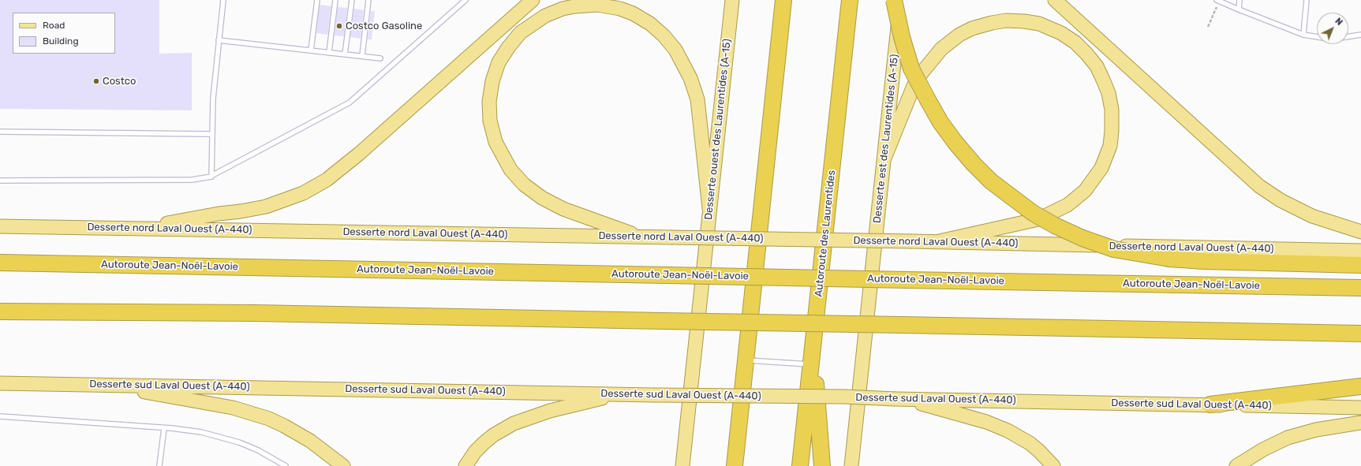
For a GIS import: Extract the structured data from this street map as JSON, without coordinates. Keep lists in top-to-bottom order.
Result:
{
  "streets": {
    "highway": ["Autoroute des Laurentides", "Autoroute Jean-Noël-Lavoie"],
    "main road": [
      "Desserte ouest des Laurentides (A-15)",
      "Desserte est des Laurentides (A-15)",
      "Desserte nord Laval Ouest (A-440)",
      "Desserte sud Laval Ouest (A-440)"
    ]
  },
  "places": ["Costco Gasoline", "Costco"],
  "legend": ["Road", "Building"],
  "north": "top right"
}
